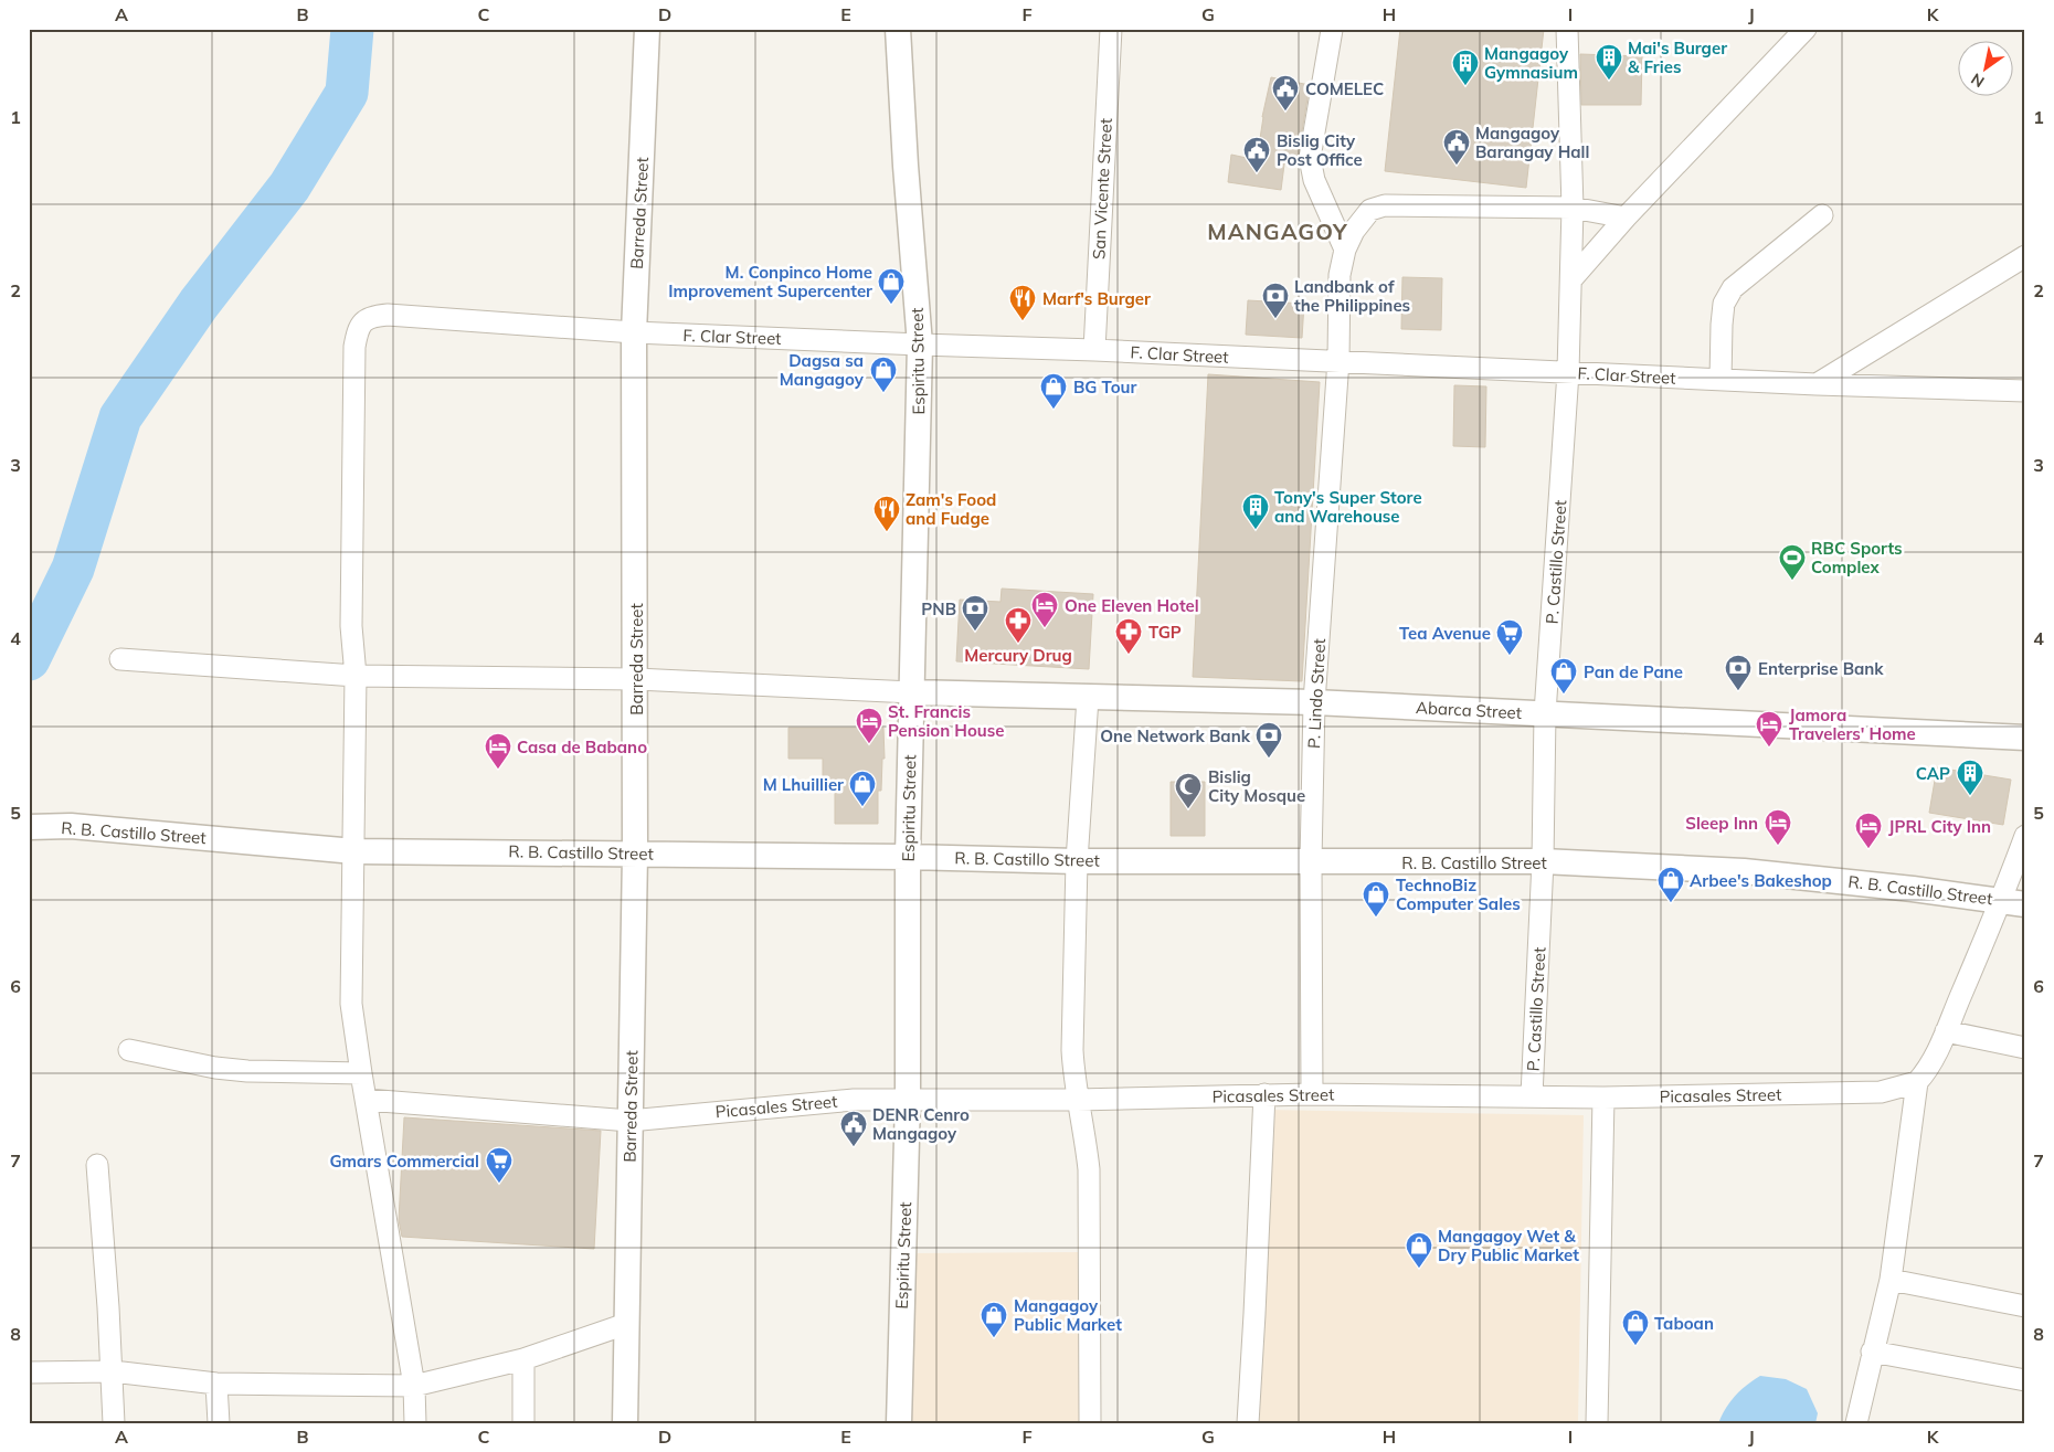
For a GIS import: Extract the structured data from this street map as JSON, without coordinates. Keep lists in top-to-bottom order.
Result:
{
  "streets": {
    "street": [
      "San Vicente Street",
      "Barreda Street",
      "F. Clar Street",
      "Espiritu Street",
      "P. Castillo Street",
      "P. Lindo Street",
      "Abarca Street",
      "R. B. Castillo Street",
      "Picasales Street"
    ]
  },
  "crossings": [
    ["San Vicente Street", "F. Clar Street"],
    ["Barreda Street", "F. Clar Street"],
    ["Barreda Street", "R. B. Castillo Street"],
    ["Barreda Street", "Picasales Street"],
    ["F. Clar Street", "Espiritu Street"],
    ["F. Clar Street", "P. Castillo Street"],
    ["F. Clar Street", "P. Lindo Street"],
    ["Espiritu Street", "Abarca Street"],
    ["Espiritu Street", "R. B. Castillo Street"],
    ["Espiritu Street", "Picasales Street"],
    ["P. Castillo Street", "P. Lindo Street"],
    ["P. Castillo Street", "Abarca Street"],
    ["P. Castillo Street", "R. B. Castillo Street"],
    ["P. Castillo Street", "Picasales Street"],
    ["P. Lindo Street", "Abarca Street"],
    ["P. Lindo Street", "R. B. Castillo Street"],
    ["P. Lindo Street", "Picasales Street"]
  ],
  "districts": ["MANGAGOY"],
  "places": {
    "building": [
      "Mai's Burger & Fries",
      "Mangagoy Gymnasium",
      "Tony's Super Store and Warehouse",
      "CAP"
    ],
    "public building": [
      "COMELEC",
      "Mangagoy Barangay Hall",
      "Bislig City Post Office",
      "DENR Cenro Mangagoy"
    ],
    "shop": [
      "M. Conpinco Home Improvement Supercenter",
      "Dagsa sa Mangagoy",
      "BG Tour",
      "Pan de Pane",
      "M Lhuillier",
      "Arbee's Bakeshop",
      "TechnoBiz Computer Sales",
      "Mangagoy Wet & Dry Public Market",
      "Mangagoy Public Market",
      "Taboan"
    ],
    "bank": [
      "Landbank of the Philippines",
      "PNB",
      "Enterprise Bank",
      "One Network Bank"
    ],
    "restaurant": ["Marf's Burger", "Zam's Food and Fudge"],
    "sports": ["RBC Sports Complex"],
    "hotel": [
      "One Eleven Hotel",
      "St. Francis Pension House",
      "Jamora Travelers' Home",
      "Casa de Babano",
      "Sleep Inn",
      "JPRL City Inn"
    ],
    "pharmacy": ["Mercury Drug", "TGP"],
    "supermarket": ["Tea Avenue", "Gmars Commercial"],
    "mosque": ["Bislig City Mosque"]
  },
  "north": "bottom left",
  "grid": {
    "columns": [
      "A",
      "B",
      "C",
      "D",
      "E",
      "F",
      "G",
      "H",
      "I",
      "J",
      "K"
    ],
    "rows": [
      "1",
      "2",
      "3",
      "4",
      "5",
      "6",
      "7",
      "8"
    ]
  }
}
